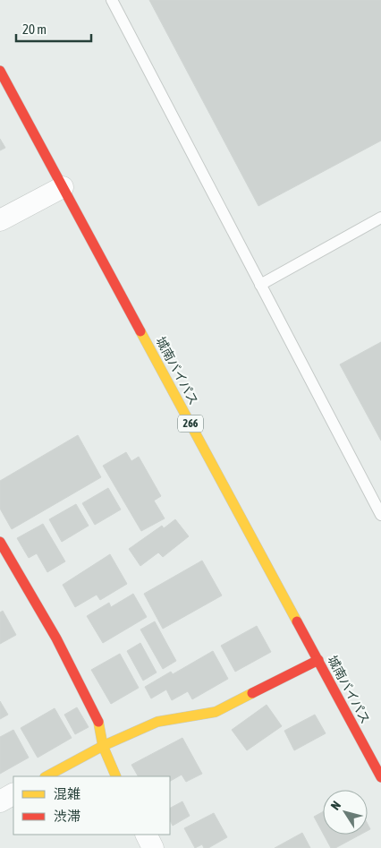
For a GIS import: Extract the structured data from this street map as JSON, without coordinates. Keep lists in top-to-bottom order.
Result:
{
  "streets": {
    "main road": ["城南バイパス", "266"]
  },
  "legend": ["混雑", "渋滞"],
  "scale_bar": "20 m",
  "north": "top left"
}
